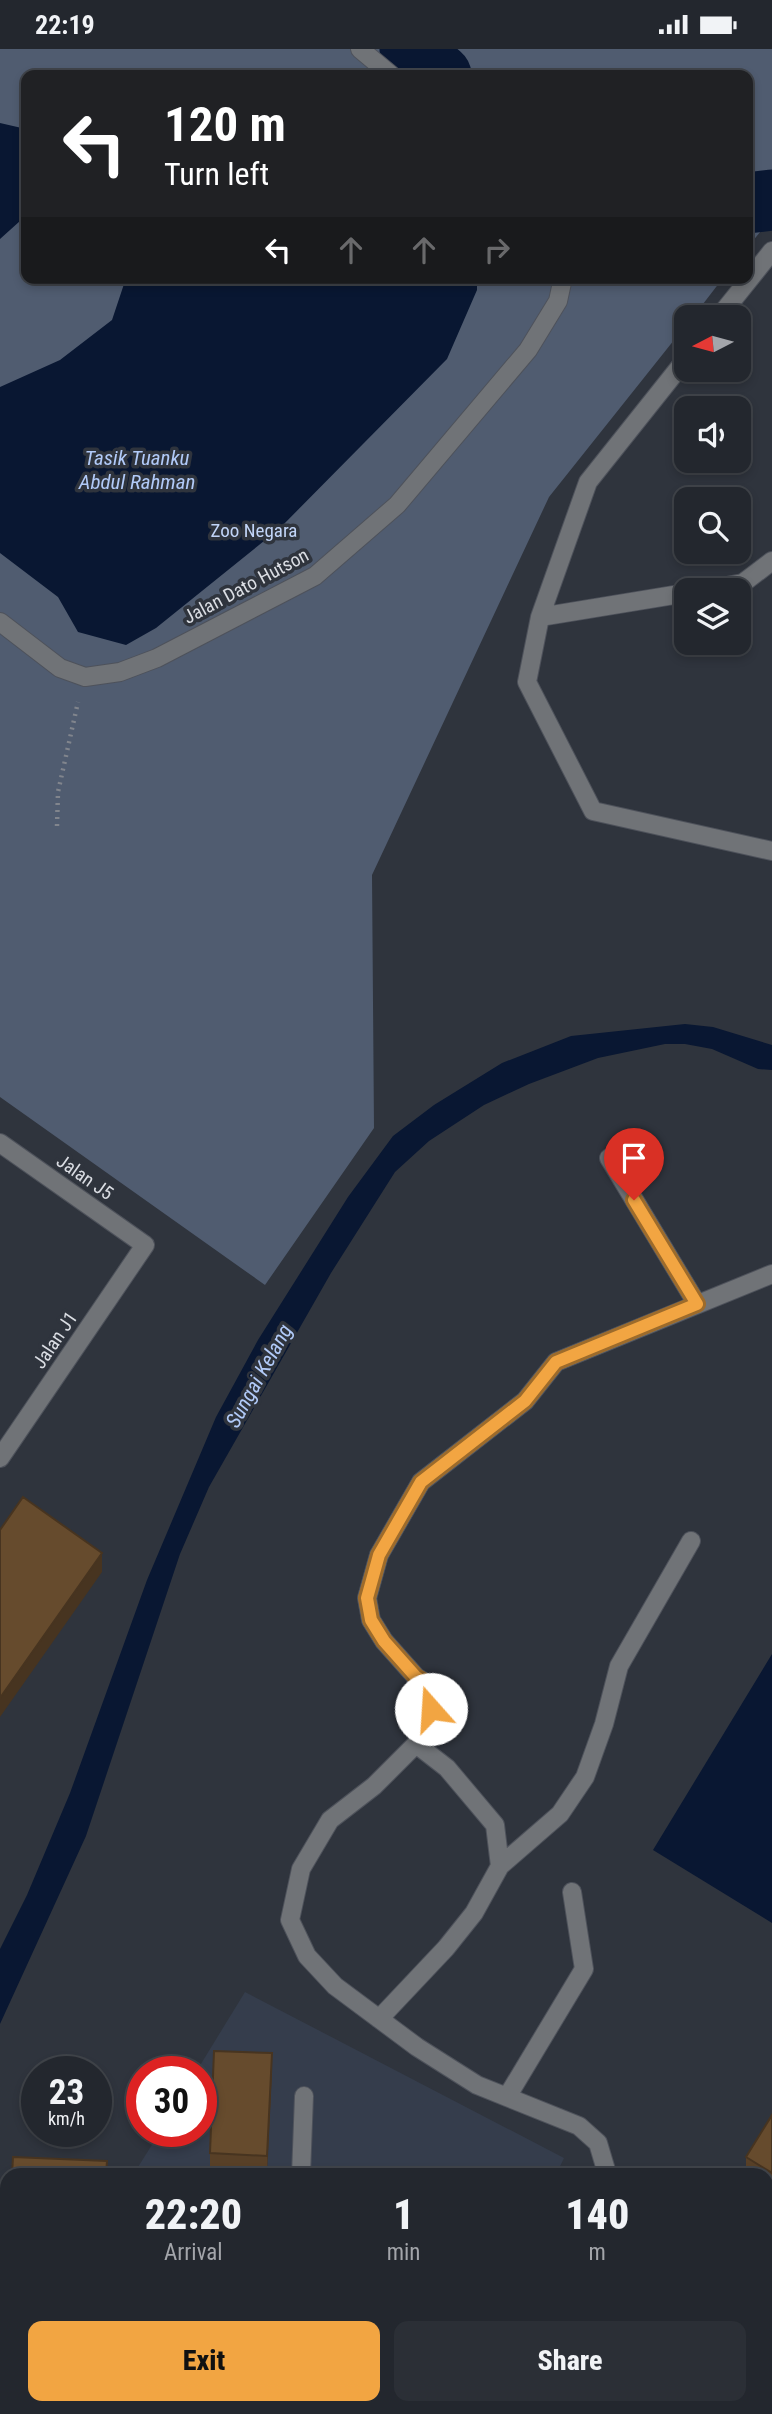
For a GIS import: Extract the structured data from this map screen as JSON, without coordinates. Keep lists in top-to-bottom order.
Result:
{
  "streets": {
    "street": ["Jalan Dato Hutson", "Jalan J5", "Jalan J1"]
  },
  "crossings": [
    ["Jalan J5", "Jalan J1"]
  ],
  "water": ["Tasik Tuanku Abdul Rahman", "Sungai Kelang"],
  "parks": ["Zoo Negara"],
  "north": "left",
  "page": {
    "status": "22:19",
    "turn": ["120 m", "Turn left"],
    "speed": "23 km/h",
    "limit": "30",
    "eta": [
      "22:20",
      "Arrival",
      "1",
      "min",
      "140",
      "m"
    ],
    "buttons": ["Exit", "Share"]
  }
}
